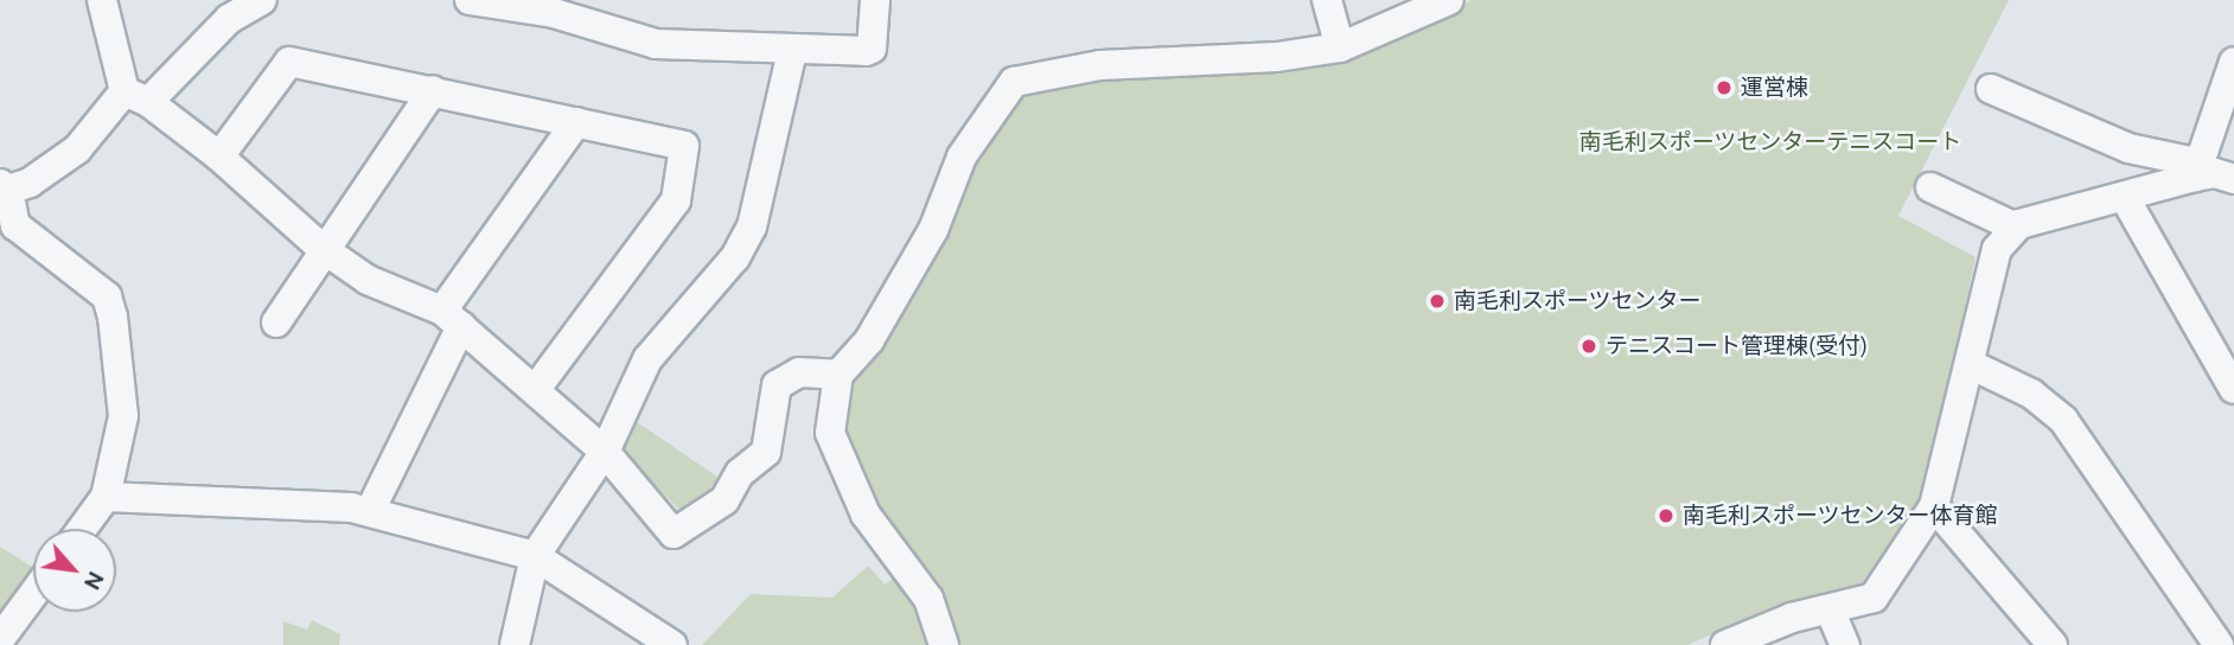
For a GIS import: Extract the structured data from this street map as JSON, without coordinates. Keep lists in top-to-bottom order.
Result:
{
  "parks": ["南毛利スポーツセンターテニスコート"],
  "places": [
    "運営棟",
    "南毛利スポーツセンター",
    "テニスコート管理棟(受付)",
    "南毛利スポーツセンター体育館"
  ],
  "north": "bottom right"
}
